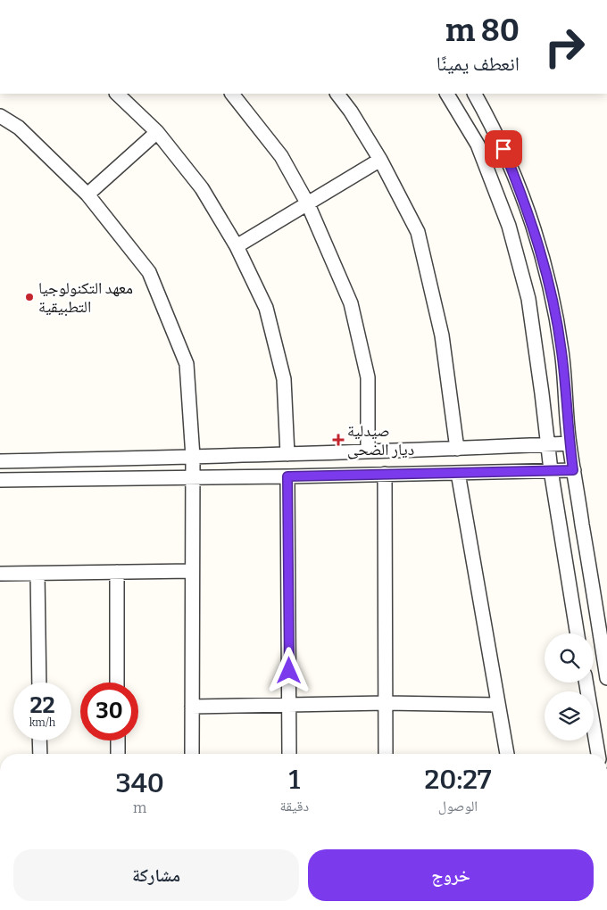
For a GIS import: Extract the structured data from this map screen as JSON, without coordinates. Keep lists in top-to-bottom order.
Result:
{
  "places": {
    "other": ["معهد التكنولوجيا التطبيقية"],
    "health": ["صيدلية ديار الضحى"]
  },
  "page": {
    "turn": ["80 m", "انعطف يمينًا"],
    "speed": "22 km/h",
    "limit": "30",
    "eta": [
      "20:27",
      "الوصول",
      "1",
      "دقيقة",
      "340",
      "m"
    ],
    "buttons": ["خروج", "مشاركة"]
  }
}
